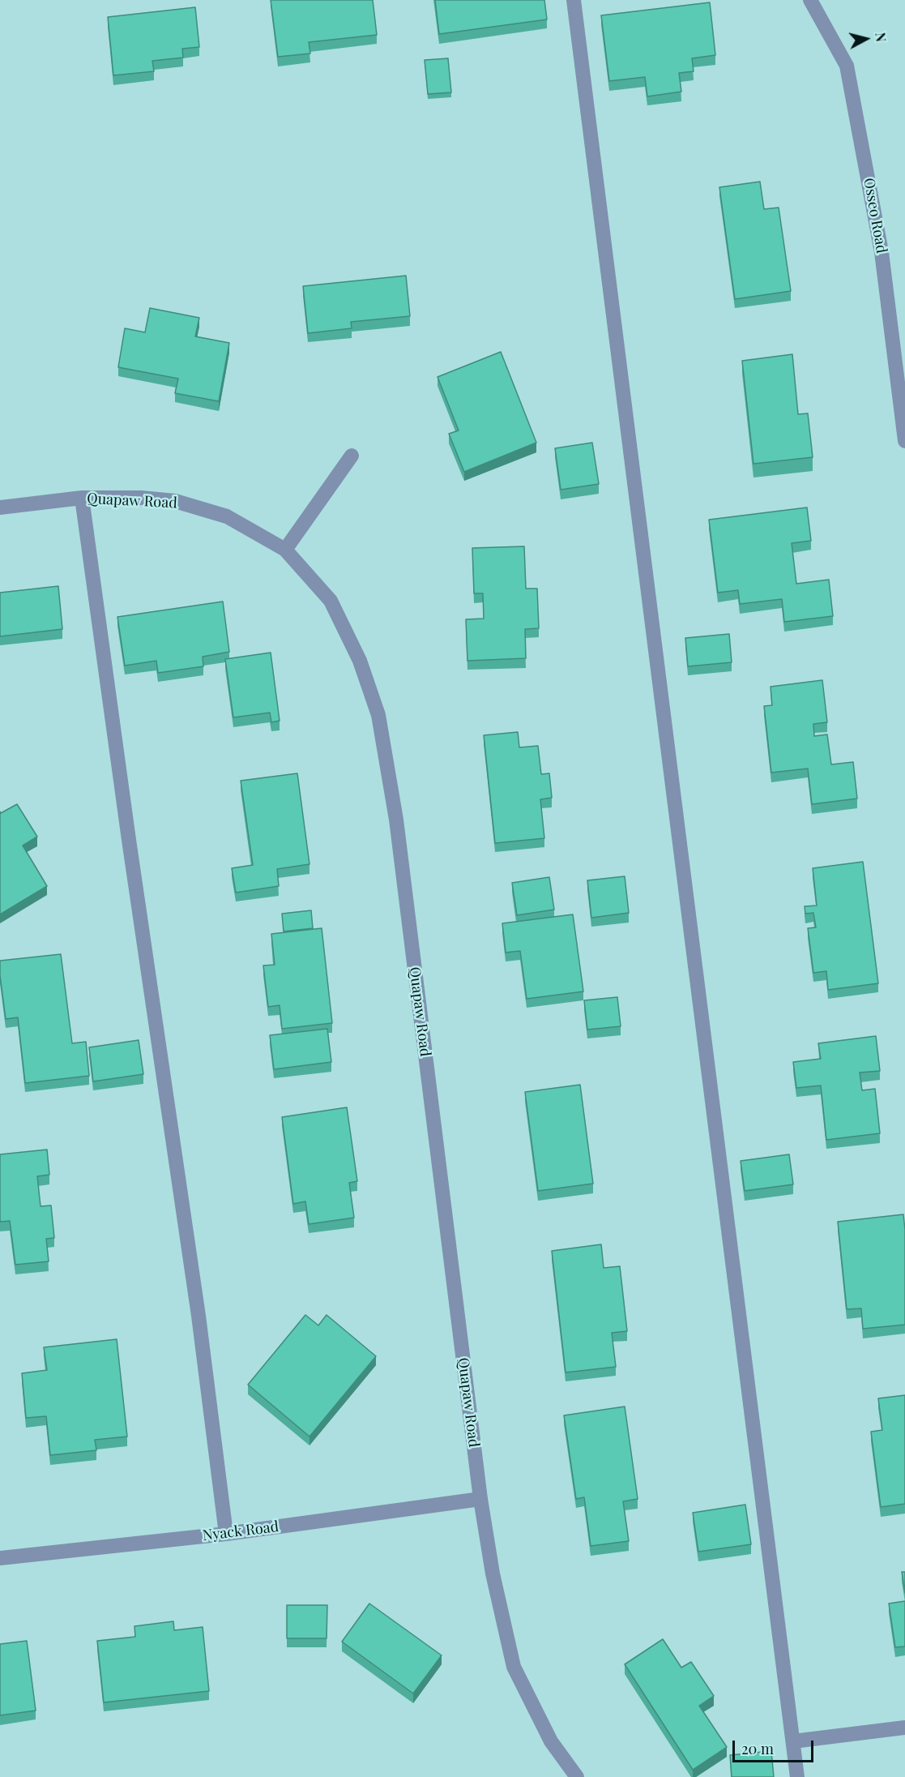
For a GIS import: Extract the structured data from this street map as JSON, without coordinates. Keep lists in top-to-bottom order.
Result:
{
  "streets": {
    "street": ["Osseo Road", "Quapaw Road", "Nyack Road"]
  },
  "crossings": [
    ["Quapaw Road", "Nyack Road"]
  ],
  "scale_bar": "20 m",
  "north": "right"
}
